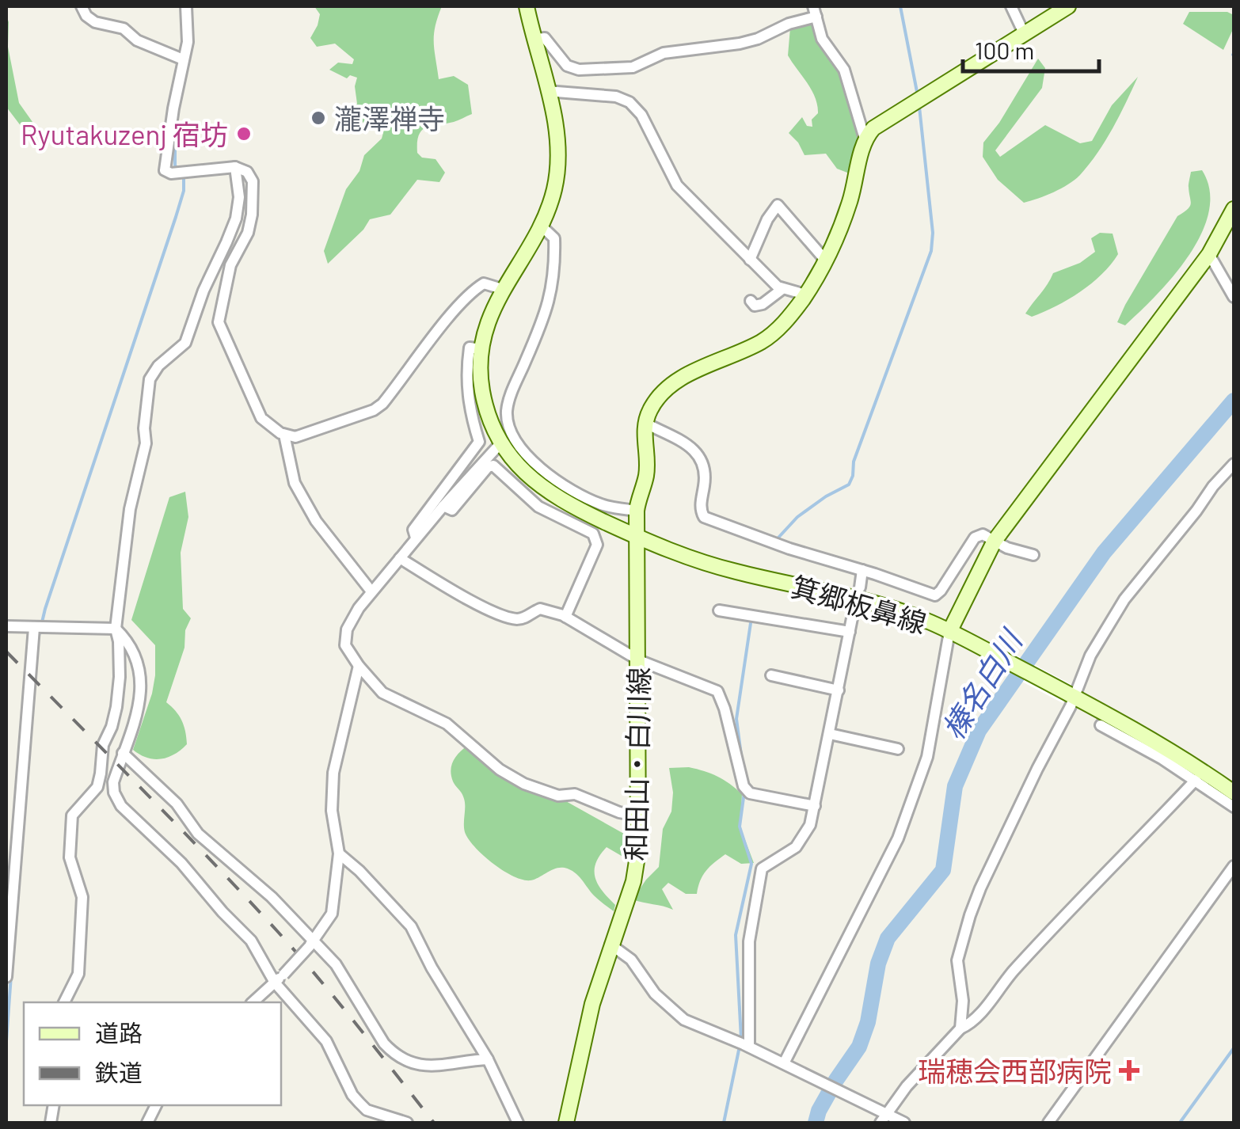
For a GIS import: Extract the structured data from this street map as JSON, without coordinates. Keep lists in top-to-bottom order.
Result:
{
  "streets": {
    "main road": ["箕郷板鼻線", "和田山・白川線"]
  },
  "crossings": [
    ["箕郷板鼻線", "和田山・白川線"]
  ],
  "water": ["榛名白川"],
  "places": {
    "other": ["瀧澤禅寺", "Ryutakuzenj 宿坊"],
    "health": ["瑞穂会西部病院"]
  },
  "legend": ["道路", "鉄道"],
  "scale_bar": "100 m"
}
